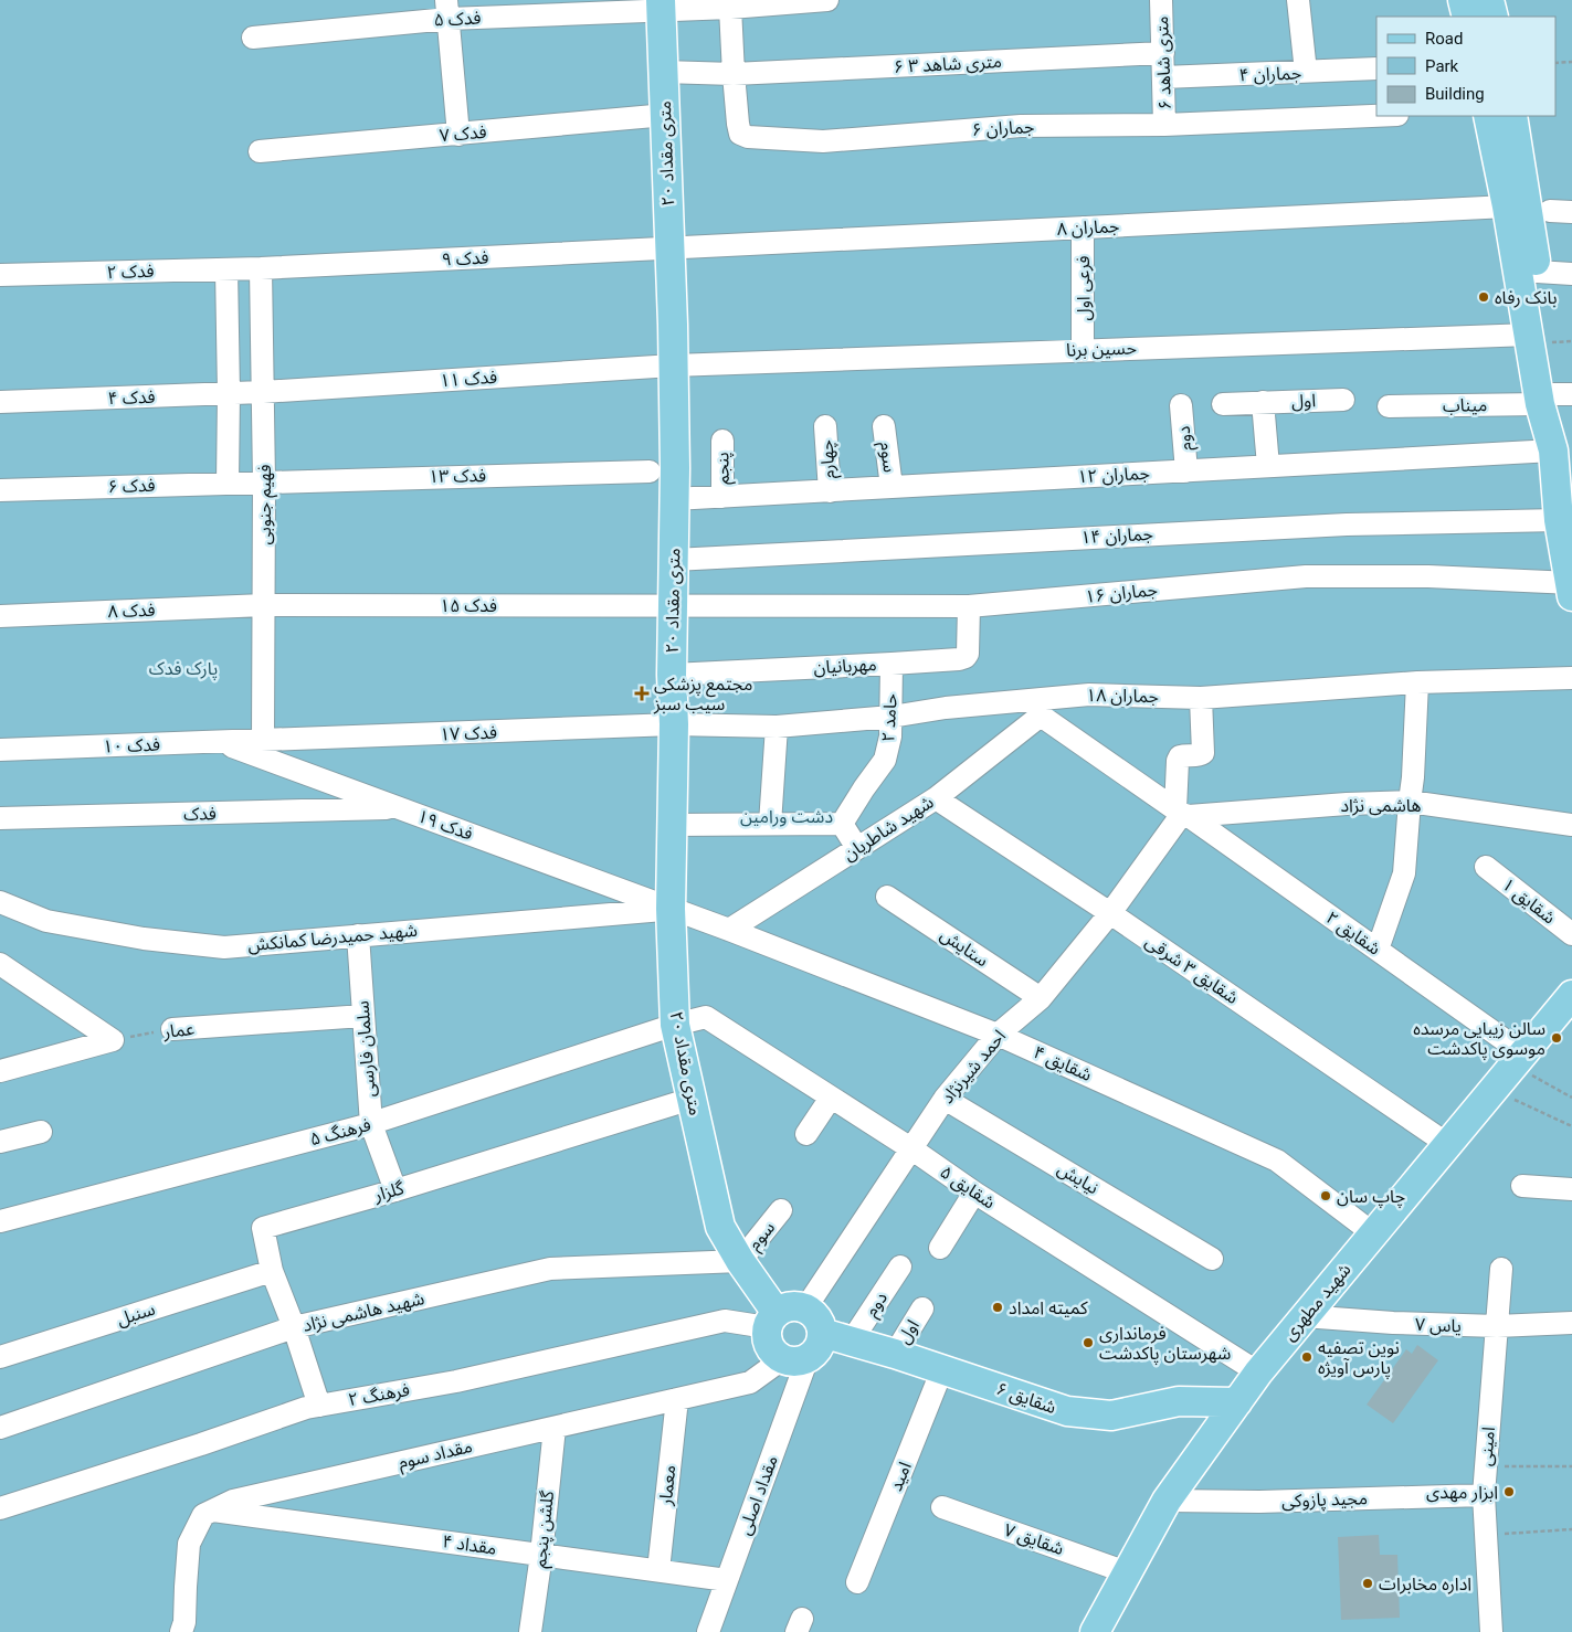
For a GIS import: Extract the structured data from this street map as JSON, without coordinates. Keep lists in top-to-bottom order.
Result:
{
  "streets": {
    "main road": ["۲۰ متری مقداد", "شهید مطهری", "شقایق ۶"],
    "street": [
      "فدک ۵",
      "۶ متری شاهد",
      "۶ متری شاهد ۳",
      "جماران ۴",
      "جماران ۶",
      "فدک ۷",
      "جماران ۸",
      "فدک ۹",
      "فدک ۲",
      "فرعی اول",
      "حسین برنا",
      "فدک ۱۱",
      "فدک ۴",
      "اول",
      "میناب",
      "دوم",
      "سوم",
      "چهارم",
      "پنجم",
      "جماران ۱۲",
      "فدک ۱۳",
      "فدک ۶",
      "فهیم جنوبی",
      "جماران ۱۴",
      "جماران ۱۶",
      "فدک ۱۵",
      "فدک ۸",
      "مهربانیان",
      "جماران ۱۸",
      "حامد ۲",
      "فدک ۱۷",
      "فدک ۱۰",
      "هاشمی نژاد",
      "فدک",
      "فدک ۱۹",
      "شهید شاطریان",
      "شقایق ۱",
      "شقایق ۲",
      "شهید حمیدرضا کمانکش",
      "ستایش",
      "شقایق ۳ شرقی",
      "عمار",
      "سلمان فارسی",
      "شقایق ۴",
      "احمد شیرنژاد",
      "فرهنگ ۵",
      "نیایش",
      "شقایق ۵",
      "گلزار",
      "شهید هاشمی نژاد",
      "سنبل",
      "یاس ۷",
      "فرهنگ ۲",
      "امینی",
      "مقداد سوم",
      "امید",
      "معمار",
      "مقداد اصلی",
      "مجید پازوکی",
      "گلشن پنجم",
      "شقایق ۷",
      "مقداد ۴"
    ]
  },
  "crossings": [
    ["فدک ۵", "۲۰ متری مقداد"],
    ["۶ متری شاهد", "۶ متری شاهد ۳"],
    ["۶ متری شاهد", "جماران ۴"],
    ["۶ متری شاهد", "جماران ۶"],
    ["۶ متری شاهد ۳", "جماران ۶"],
    ["فدک ۷", "۲۰ متری مقداد"],
    ["۲۰ متری مقداد", "جماران ۸"],
    ["۲۰ متری مقداد", "فدک ۹"],
    ["۲۰ متری مقداد", "حسین برنا"],
    ["۲۰ متری مقداد", "فدک ۱۱"],
    ["۲۰ متری مقداد", "سوم"],
    ["۲۰ متری مقداد", "جماران ۱۲"],
    ["۲۰ متری مقداد", "جماران ۱۴"],
    ["۲۰ متری مقداد", "جماران ۱۶"],
    ["۲۰ متری مقداد", "فدک ۱۵"],
    ["۲۰ متری مقداد", "مهربانیان"],
    ["۲۰ متری مقداد", "جماران ۱۸"],
    ["۲۰ متری مقداد", "فدک ۱۷"],
    ["۲۰ متری مقداد", "فدک ۱۹"],
    ["۲۰ متری مقداد", "شهید حمیدرضا کمانکش"],
    ["۲۰ متری مقداد", "شقایق ۴"],
    ["۲۰ متری مقداد", "احمد شیرنژاد"],
    ["۲۰ متری مقداد", "فرهنگ ۵"],
    ["۲۰ متری مقداد", "شقایق ۵"],
    ["۲۰ متری مقداد", "گلزار"],
    ["۲۰ متری مقداد", "شهید هاشمی نژاد"],
    ["۲۰ متری مقداد", "فرهنگ ۲"],
    ["۲۰ متری مقداد", "شقایق ۶"],
    ["۲۰ متری مقداد", "مقداد سوم"],
    ["۲۰ متری مقداد", "مقداد اصلی"],
    ["جماران ۸", "فدک ۹"],
    ["جماران ۸", "فرعی اول"],
    ["فدک ۹", "فدک ۲"],
    ["فدک ۹", "فهیم جنوبی"],
    ["فدک ۲", "فهیم جنوبی"],
    ["فرعی اول", "حسین برنا"],
    ["حسین برنا", "فدک ۱۱"],
    ["فدک ۱۱", "فدک ۴"],
    ["فدک ۱۱", "فهیم جنوبی"],
    ["فدک ۴", "فهیم جنوبی"],
    ["اول", "شقایق ۶"],
    ["دوم", "جماران ۱۲"],
    ["دوم", "شقایق ۶"],
    ["سوم", "جماران ۱۲"],
    ["سوم", "شهید هاشمی نژاد"],
    ["چهارم", "جماران ۱۲"],
    ["پنجم", "جماران ۱۲"],
    ["فدک ۱۳", "فدک ۶"],
    ["فدک ۱۳", "فهیم جنوبی"],
    ["فدک ۶", "فهیم جنوبی"],
    ["فهیم جنوبی", "فدک ۱۵"],
    ["فهیم جنوبی", "فدک ۸"],
    ["فهیم جنوبی", "فدک ۱۷"],
    ["فهیم جنوبی", "فدک ۱۰"],
    ["جماران ۱۶", "فدک ۱۵"],
    ["جماران ۱۶", "مهربانیان"],
    ["فدک ۱۵", "فدک ۸"],
    ["مهربانیان", "حامد ۲"],
    ["جماران ۱۸", "حامد ۲"],
    ["جماران ۱۸", "فدک ۱۷"],
    ["جماران ۱۸", "شهید شاطریان"],
    ["جماران ۱۸", "شقایق ۲"],
    ["فدک ۱۷", "فدک ۱۰"],
    ["فدک ۱۰", "فدک ۱۹"],
    ["هاشمی نژاد", "شقایق ۲"],
    ["هاشمی نژاد", "احمد شیرنژاد"],
    ["فدک", "فدک ۱۹"],
    ["فدک ۱۹", "شهید حمیدرضا کمانکش"],
    ["فدک ۱۹", "شقایق ۴"],
    ["شهید شاطریان", "شقایق ۲"],
    ["شهید شاطریان", "شقایق ۳ شرقی"],
    ["شهید شاطریان", "شقایق ۴"],
    ["شقایق ۲", "احمد شیرنژاد"],
    ["شقایق ۲", "شهید مطهری"],
    ["شهید حمیدرضا کمانکش", "سلمان فارسی"],
    ["شهید حمیدرضا کمانکش", "شقایق ۴"],
    ["ستایش", "احمد شیرنژاد"],
    ["شقایق ۳ شرقی", "احمد شیرنژاد"],
    ["شقایق ۳ شرقی", "شهید مطهری"],
    ["عمار", "سلمان فارسی"],
    ["سلمان فارسی", "فرهنگ ۵"],
    ["سلمان فارسی", "گلزار"],
    ["شقایق ۴", "احمد شیرنژاد"],
    ["شقایق ۴", "شهید مطهری"],
    ["احمد شیرنژاد", "نیایش"],
    ["احمد شیرنژاد", "شقایق ۵"],
    ["احمد شیرنژاد", "فرهنگ ۲"],
    ["احمد شیرنژاد", "شقایق ۶"],
    ["احمد شیرنژاد", "مقداد سوم"],
    ["احمد شیرنژاد", "مقداد اصلی"],
    ["فرهنگ ۵", "شقایق ۵"],
    ["شقایق ۵", "شهید مطهری"],
    ["گلزار", "شهید هاشمی نژاد"],
    ["گلزار", "سنبل"],
    ["گلزار", "فرهنگ ۲"],
    ["شهید مطهری", "یاس ۷"],
    ["شهید مطهری", "شقایق ۶"],
    ["شهید مطهری", "مجید پازوکی"],
    ["شهید مطهری", "شقایق ۷"],
    ["یاس ۷", "امینی"],
    ["فرهنگ ۲", "شقایق ۶"],
    ["فرهنگ ۲", "مقداد سوم"],
    ["فرهنگ ۲", "مقداد اصلی"],
    ["شقایق ۶", "مقداد سوم"],
    ["شقایق ۶", "امید"],
    ["شقایق ۶", "مقداد اصلی"],
    ["امینی", "مجید پازوکی"],
    ["مقداد سوم", "معمار"],
    ["مقداد سوم", "مقداد اصلی"],
    ["مقداد سوم", "گلشن پنجم"],
    ["مقداد سوم", "مقداد ۴"],
    ["معمار", "مقداد ۴"],
    ["مقداد اصلی", "مقداد ۴"],
    ["گلشن پنجم", "مقداد ۴"]
  ],
  "parks": ["پارک فدک", "دشت ورامین"],
  "places": {
    "other": [
      "بانک رفاه",
      "سالن زیبایی مرسده موسوی پاکدشت",
      "چاپ سان",
      "کمیته امداد",
      "فرمانداری شهرستان پاکدشت",
      "نوین تصفیه پارس آویژه",
      "ابزار مهدی",
      "اداره مخابرات"
    ],
    "health": ["مجتمع پزشکی سیب سبز"]
  },
  "legend": ["Road", "Park", "Building"]
}
